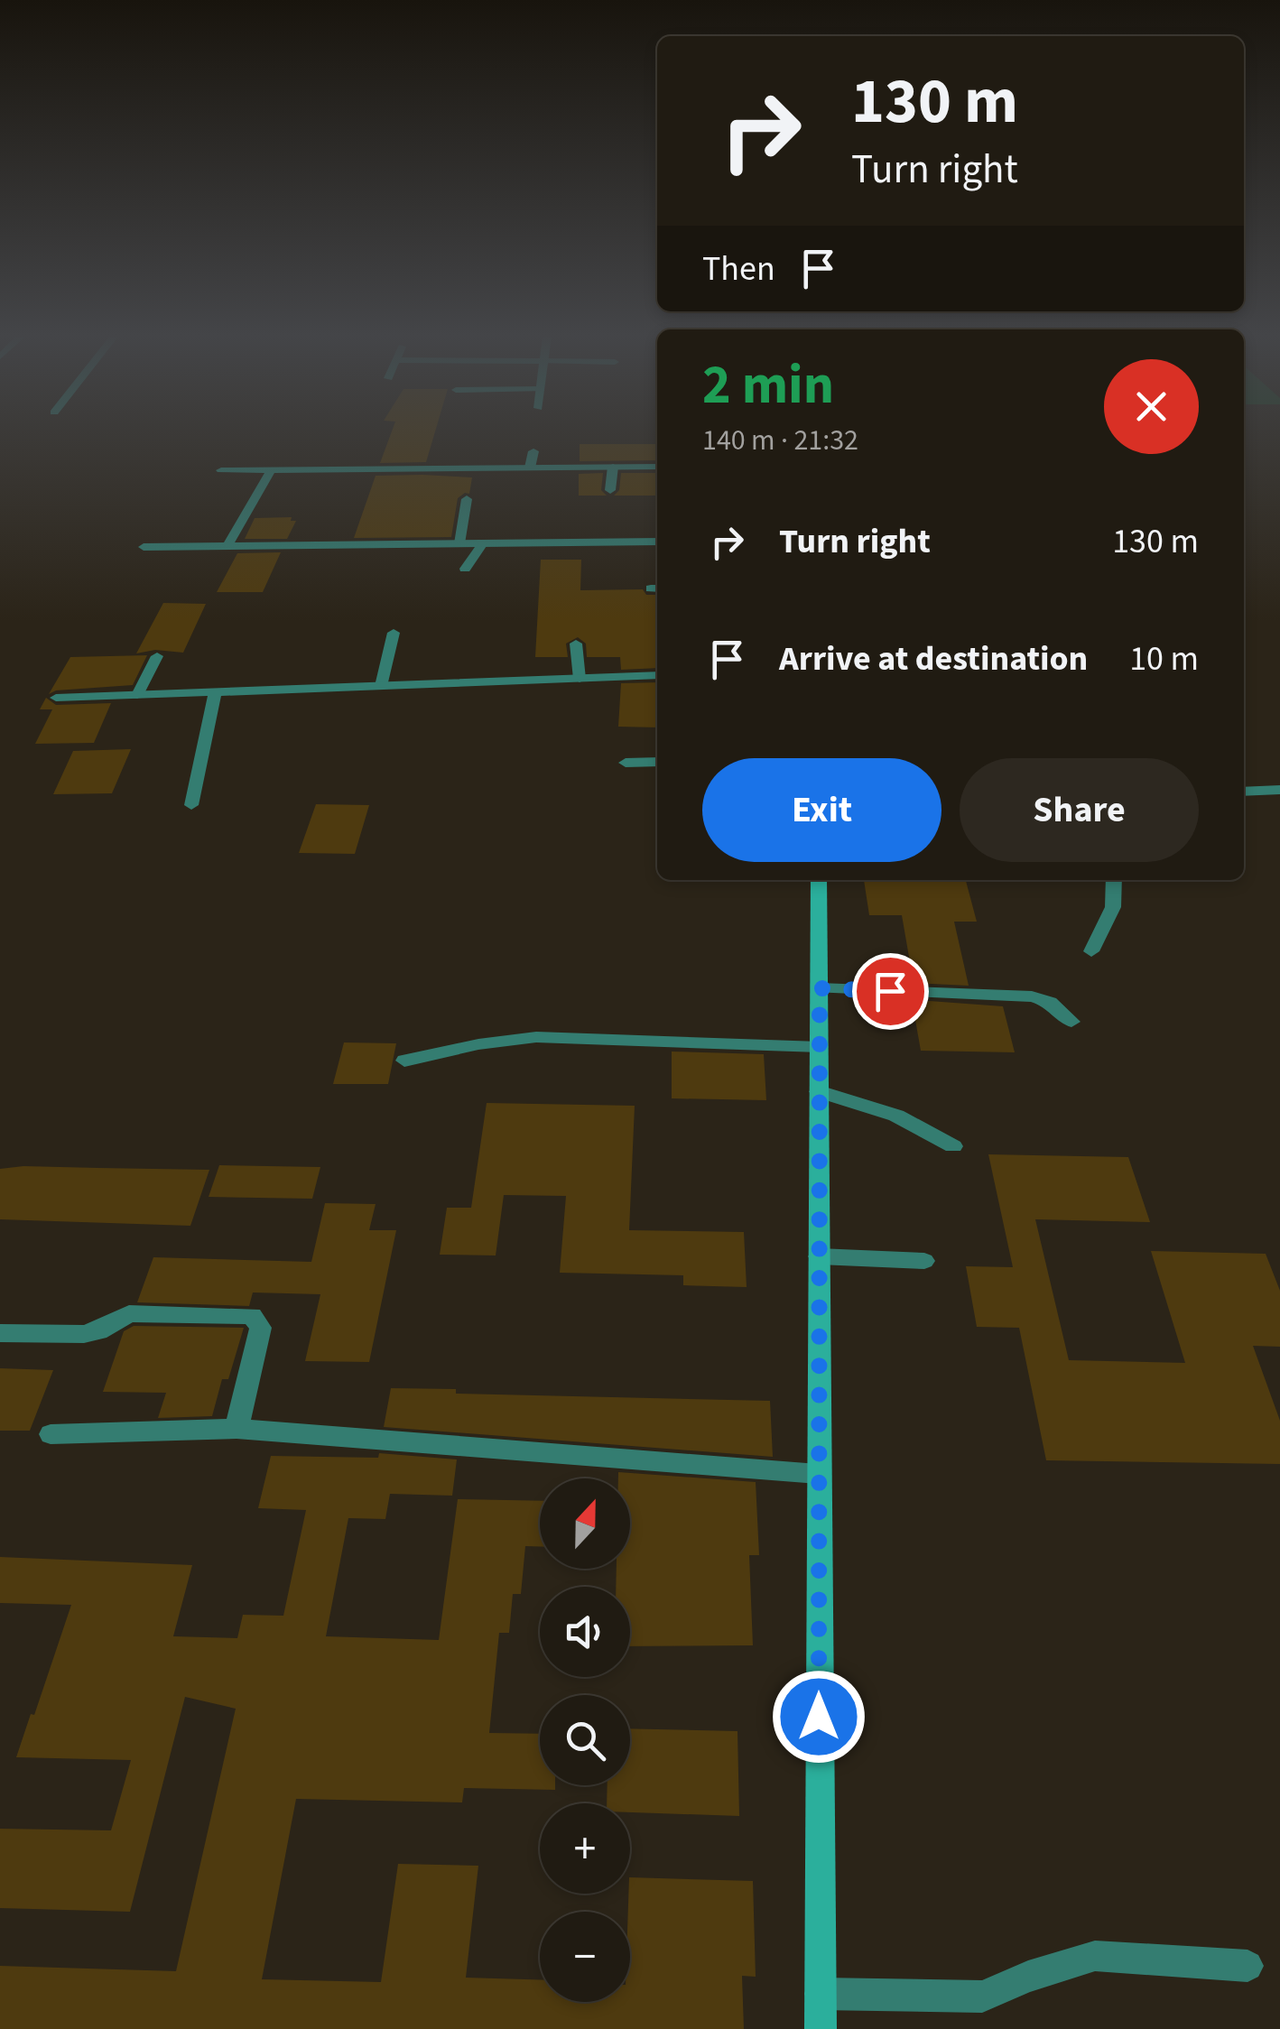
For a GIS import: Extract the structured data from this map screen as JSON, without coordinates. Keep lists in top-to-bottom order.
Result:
{
  "north": "top",
  "page": {
    "turn": ["130 m", "Turn right"],
    "then": "Then",
    "heading": ["2 min", "140 m · 21:32"],
    "list": [
      {
        "name": "Turn right",
        "value": "130 m"
      },
      {
        "name": "Arrive at destination",
        "value": "10 m"
      }
    ],
    "buttons": ["Exit", "Share"],
    "map_buttons": ["+", "−"]
  }
}
